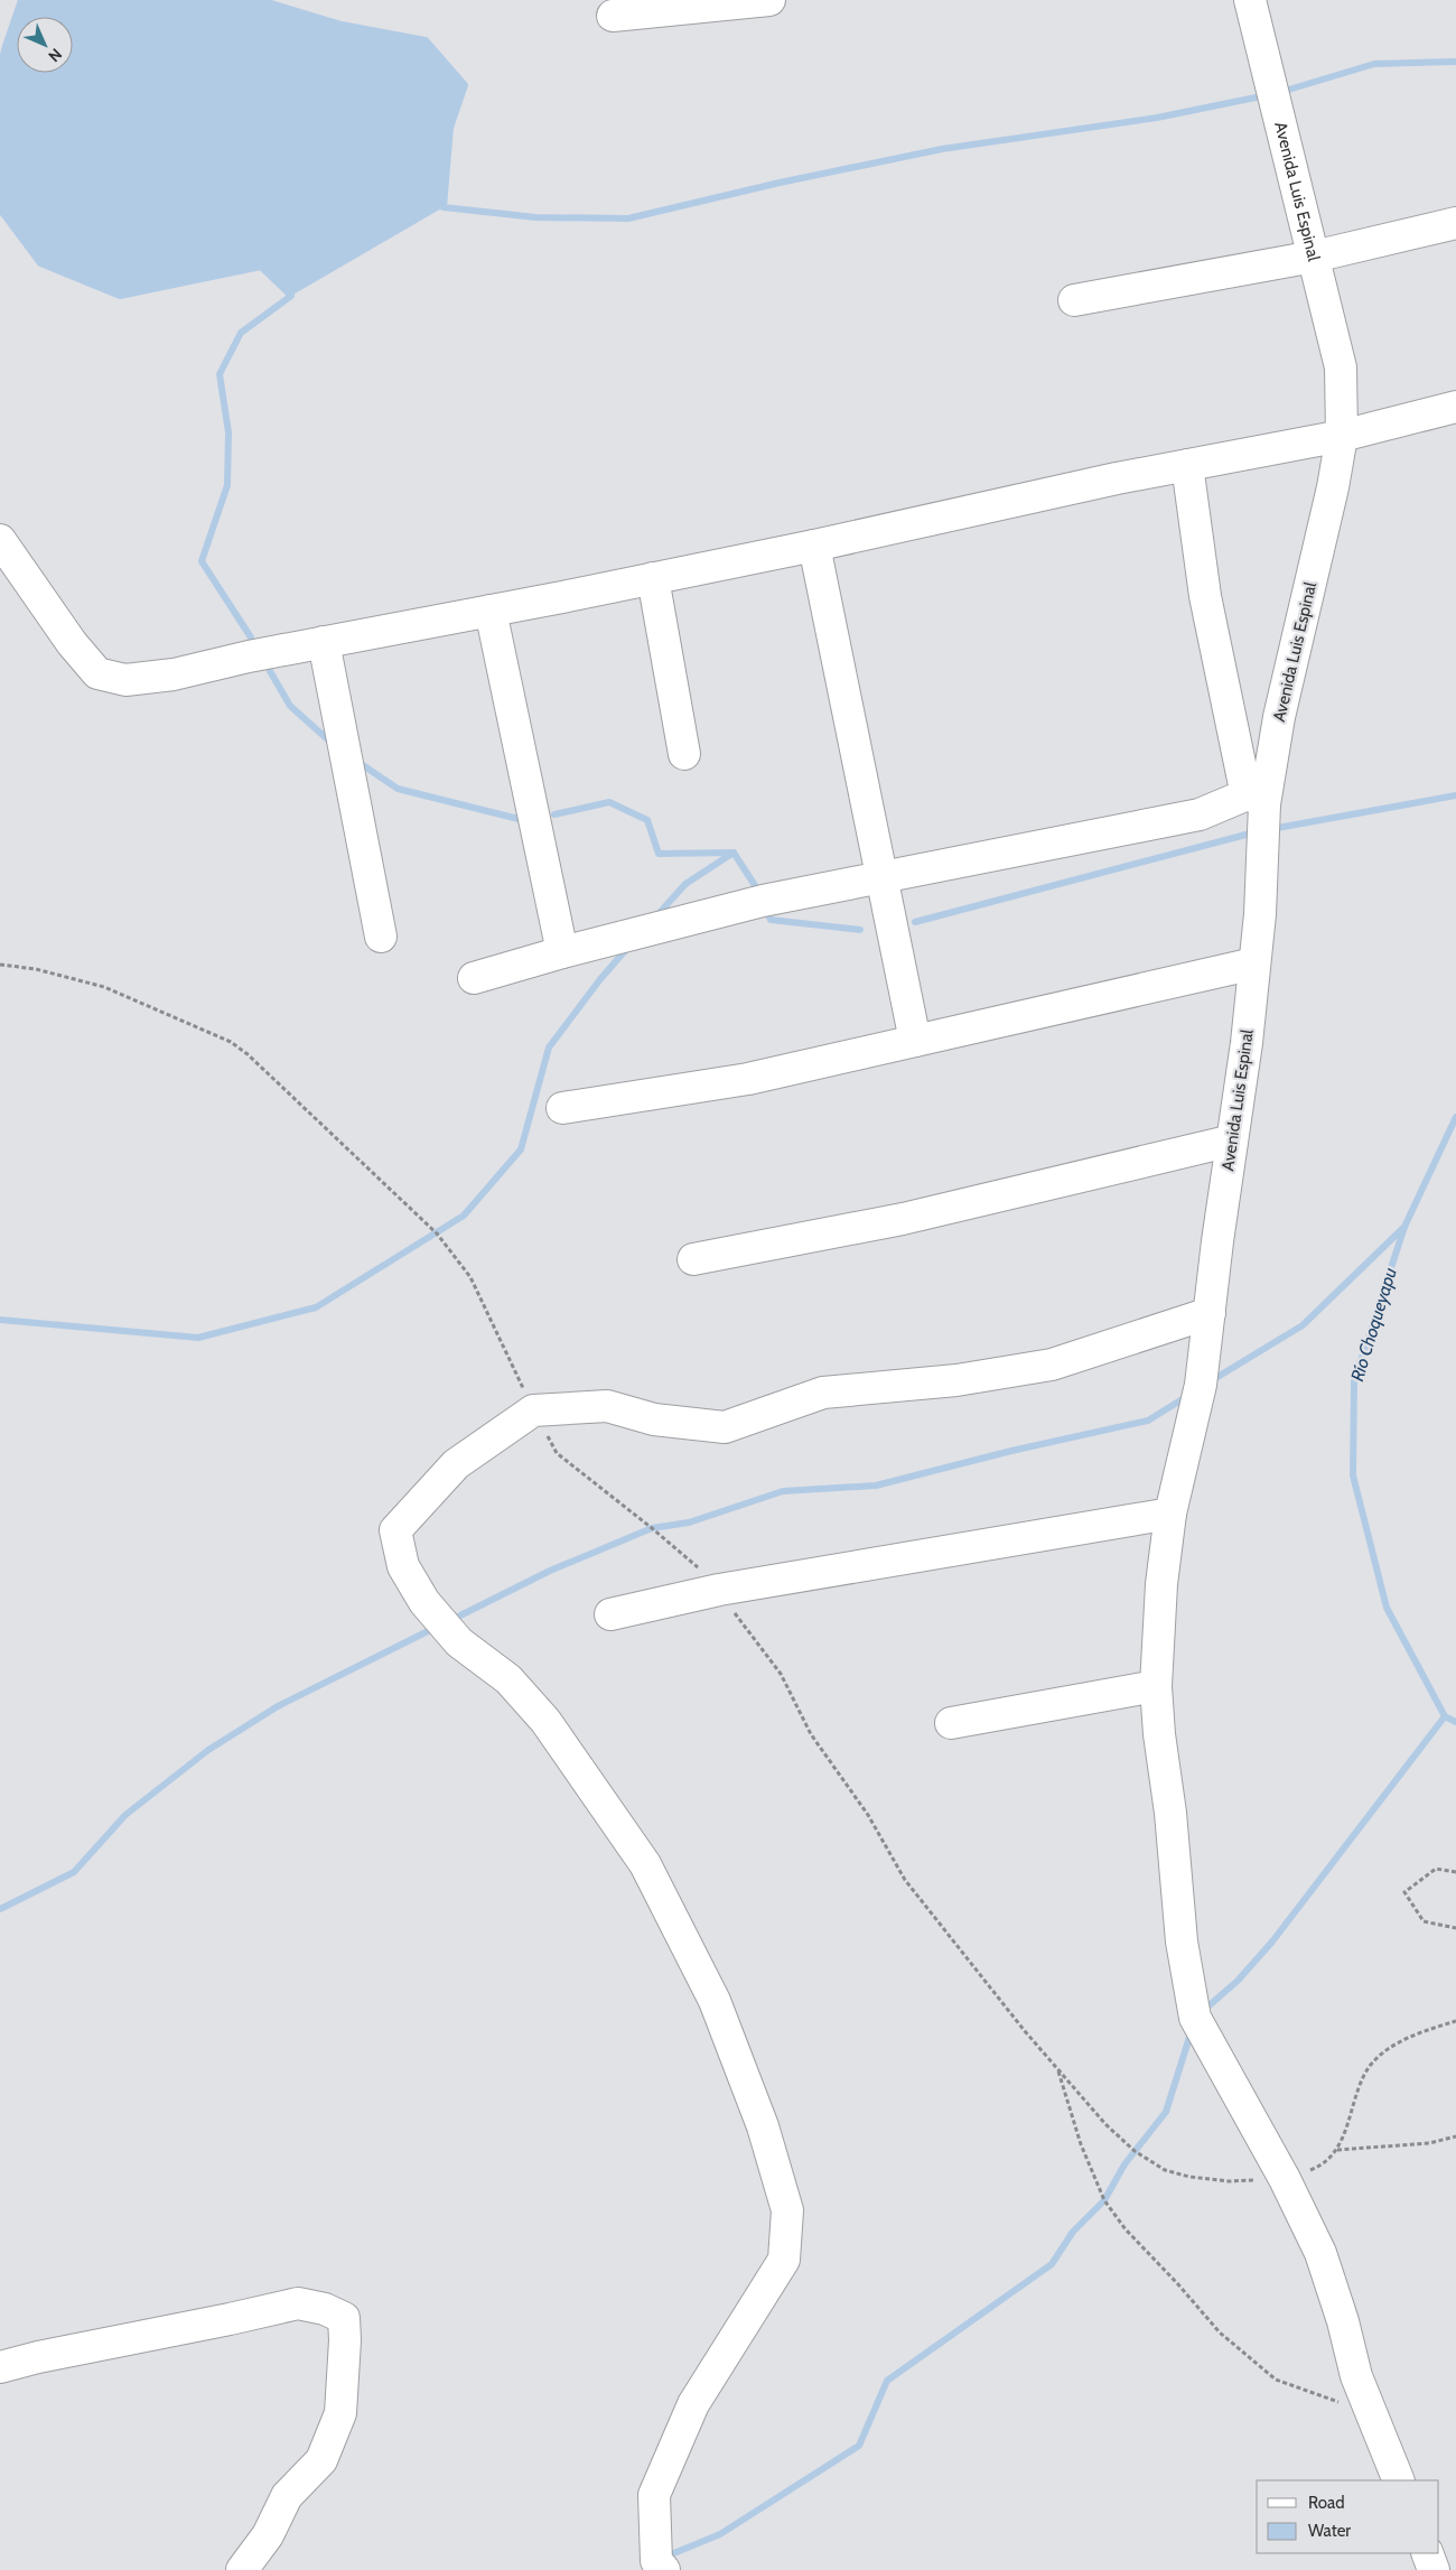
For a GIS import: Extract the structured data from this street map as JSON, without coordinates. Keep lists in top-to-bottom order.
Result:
{
  "streets": {
    "street": ["Avenida Luis Espinal"]
  },
  "water": ["Río Choqueyapu"],
  "legend": ["Road", "Water"],
  "north": "bottom right"
}
